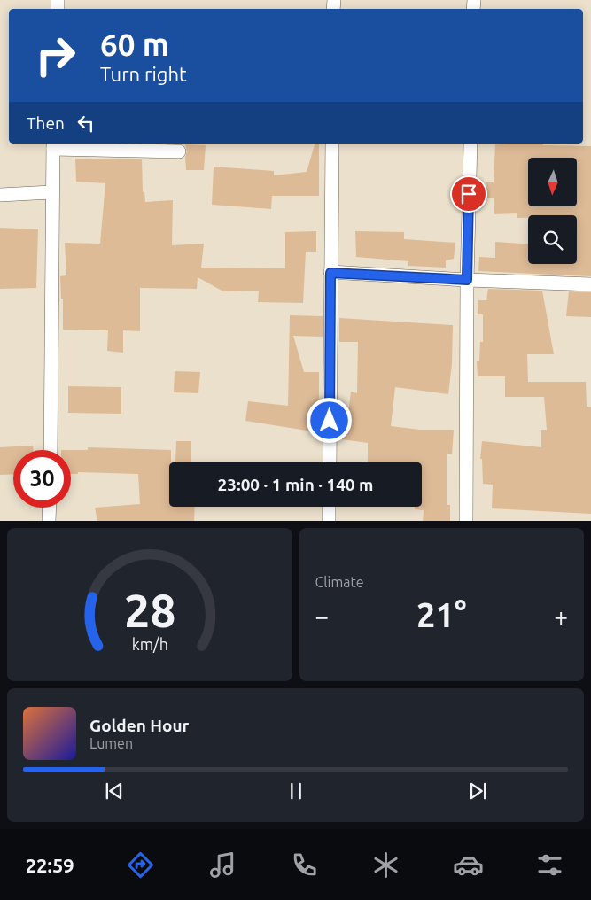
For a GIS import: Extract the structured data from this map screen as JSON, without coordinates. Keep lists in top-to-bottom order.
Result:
{
  "north": "bottom",
  "page": {
    "turn": ["60 m", "Turn right"],
    "then": "Then",
    "limit": "30",
    "trip": "23:00 · 1 min · 140 m",
    "tile": "Climate",
    "heat": ["−", "21°", "+"],
    "song": ["Golden Hour", "Lumen"],
    "tabs": "22:59",
    "gauge": ["28", "km/h"]
  }
}
